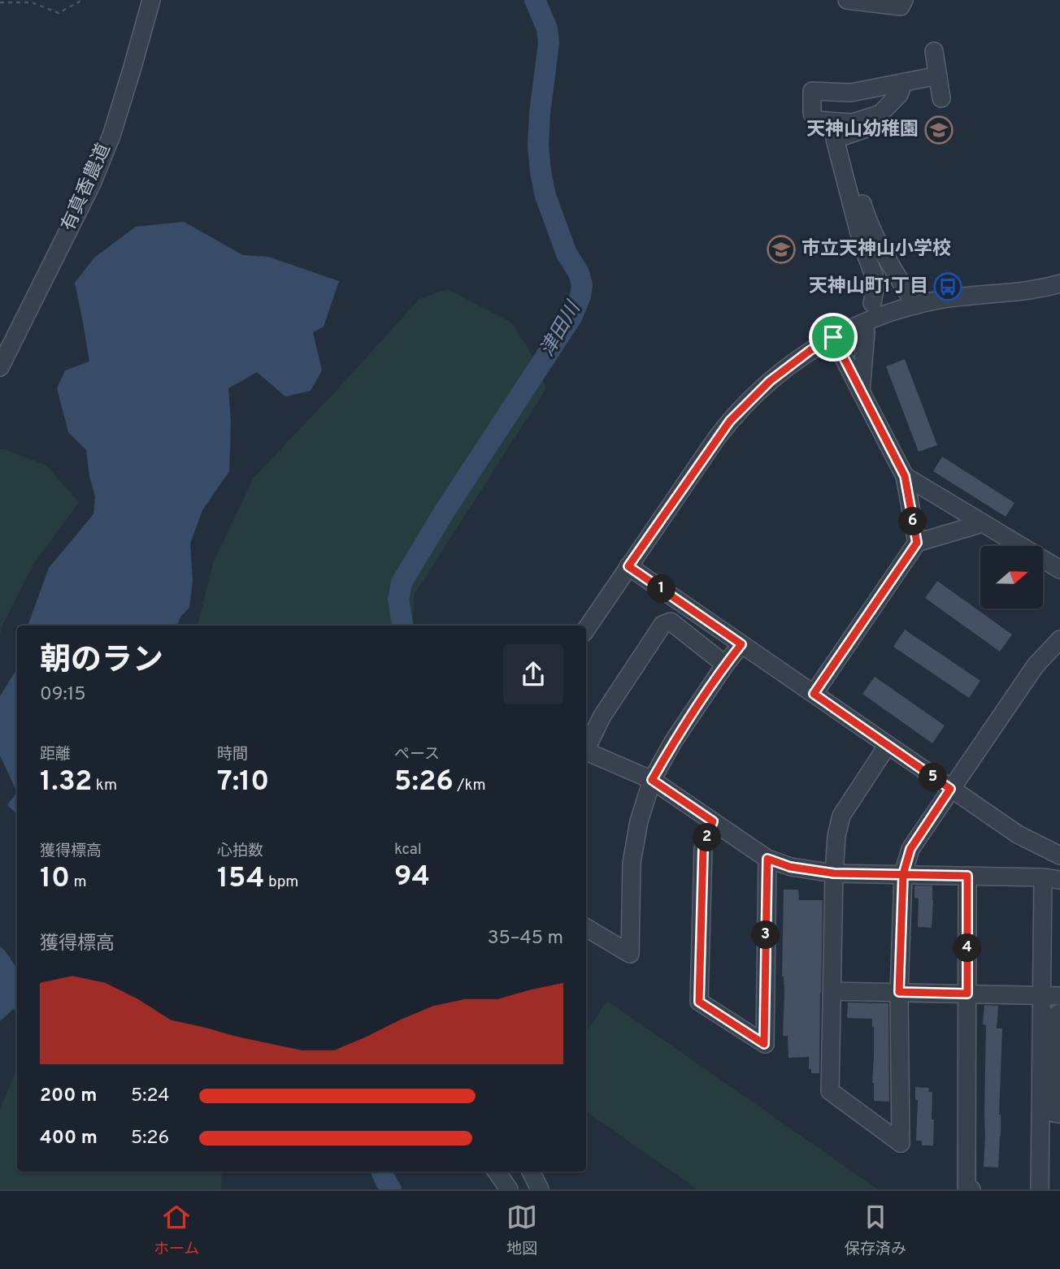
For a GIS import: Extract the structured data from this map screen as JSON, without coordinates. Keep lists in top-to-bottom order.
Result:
{
  "streets": {
    "street": ["有真香農道"]
  },
  "water": ["津田川"],
  "places": {
    "school or university": ["天神山幼稚園", "市立天神山小学校"],
    "bus stop": ["天神山町1丁目"]
  },
  "north": "right",
  "page": {
    "pins": [
      "6",
      "1",
      "5",
      "2",
      "3",
      "4"
    ],
    "heading": ["朝のラン", "09:15"],
    "stats": [
      ["距離", "1.32 km"],
      ["時間", "7:10"],
      ["ペース", "5:26 /km"],
      ["獲得標高", "10 m"],
      ["心拍数", "154 bpm"],
      ["kcal", "94"]
    ],
    "chart": ["獲得標高", "35–45 m"],
    "list": [
      {
        "name": "200 m",
        "note": "5:24"
      },
      {
        "name": "400 m",
        "note": "5:26"
      }
    ],
    "tabs": ["ホーム", "地図", "保存済み"]
  }
}
